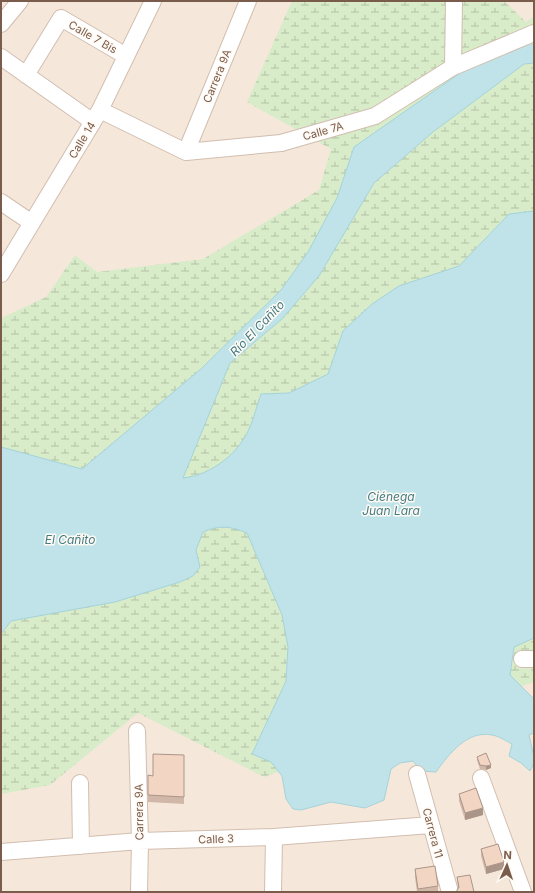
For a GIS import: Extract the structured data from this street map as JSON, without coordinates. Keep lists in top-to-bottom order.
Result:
{
  "streets": {
    "street": [
      "Calle 7 Bis",
      "Carrera 9A",
      "Calle 7A",
      "Calle 14",
      "Carrera 11",
      "Calle 3"
    ]
  },
  "crossings": [
    ["Calle 7 Bis", "Calle 14"],
    ["Carrera 9A", "Calle 7A"],
    ["Carrera 9A", "Calle 3"],
    ["Carrera 11", "Calle 3"]
  ],
  "water": ["Río El Cañito", "Ciénega Juan Lara", "El Cañito"],
  "north": "top"
}
